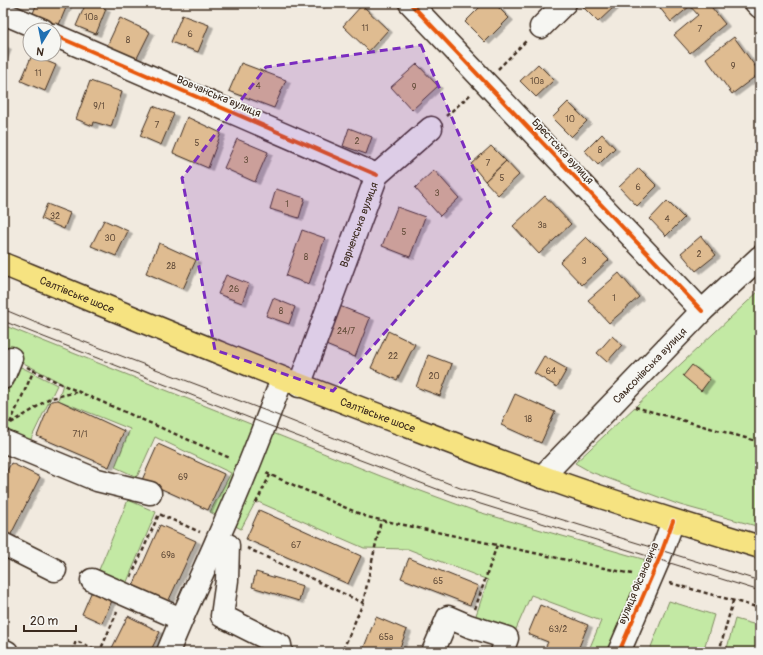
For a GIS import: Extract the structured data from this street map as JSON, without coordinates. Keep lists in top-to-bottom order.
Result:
{
  "streets": {
    "main road": ["Салтівське шосе"],
    "street": [
      "Вовчанська вулиця",
      "Брестська вулиця",
      "Варненська вулиця",
      "Самсонівська вулиця",
      "вулиця Фісановича"
    ]
  },
  "crossings": [
    ["Вовчанська вулиця", "Варненська вулиця"],
    ["Брестська вулиця", "Самсонівська вулиця"],
    ["Варненська вулиця", "Салтівське шосе"],
    ["Салтівське шосе", "Самсонівська вулиця"],
    ["Салтівське шосе", "вулиця Фісановича"]
  ],
  "house_numbers": [
    "10а",
    "11",
    "7",
    "6",
    "8",
    "9",
    "11",
    "10а",
    "4",
    "9",
    "9/1",
    "10",
    "7",
    "2",
    "5",
    "8",
    "3",
    "7",
    "5",
    "6",
    "3",
    "1",
    "32",
    "4",
    "3а",
    "5",
    "30",
    "2",
    "8",
    "3",
    "28",
    "26",
    "1",
    "8",
    "24/7",
    "22",
    "64",
    "20",
    "18",
    "71/1",
    "69",
    "67",
    "69а",
    "65",
    "63/2",
    "65а"
  ],
  "scale_bar": "20 m",
  "north": "bottom"
}
